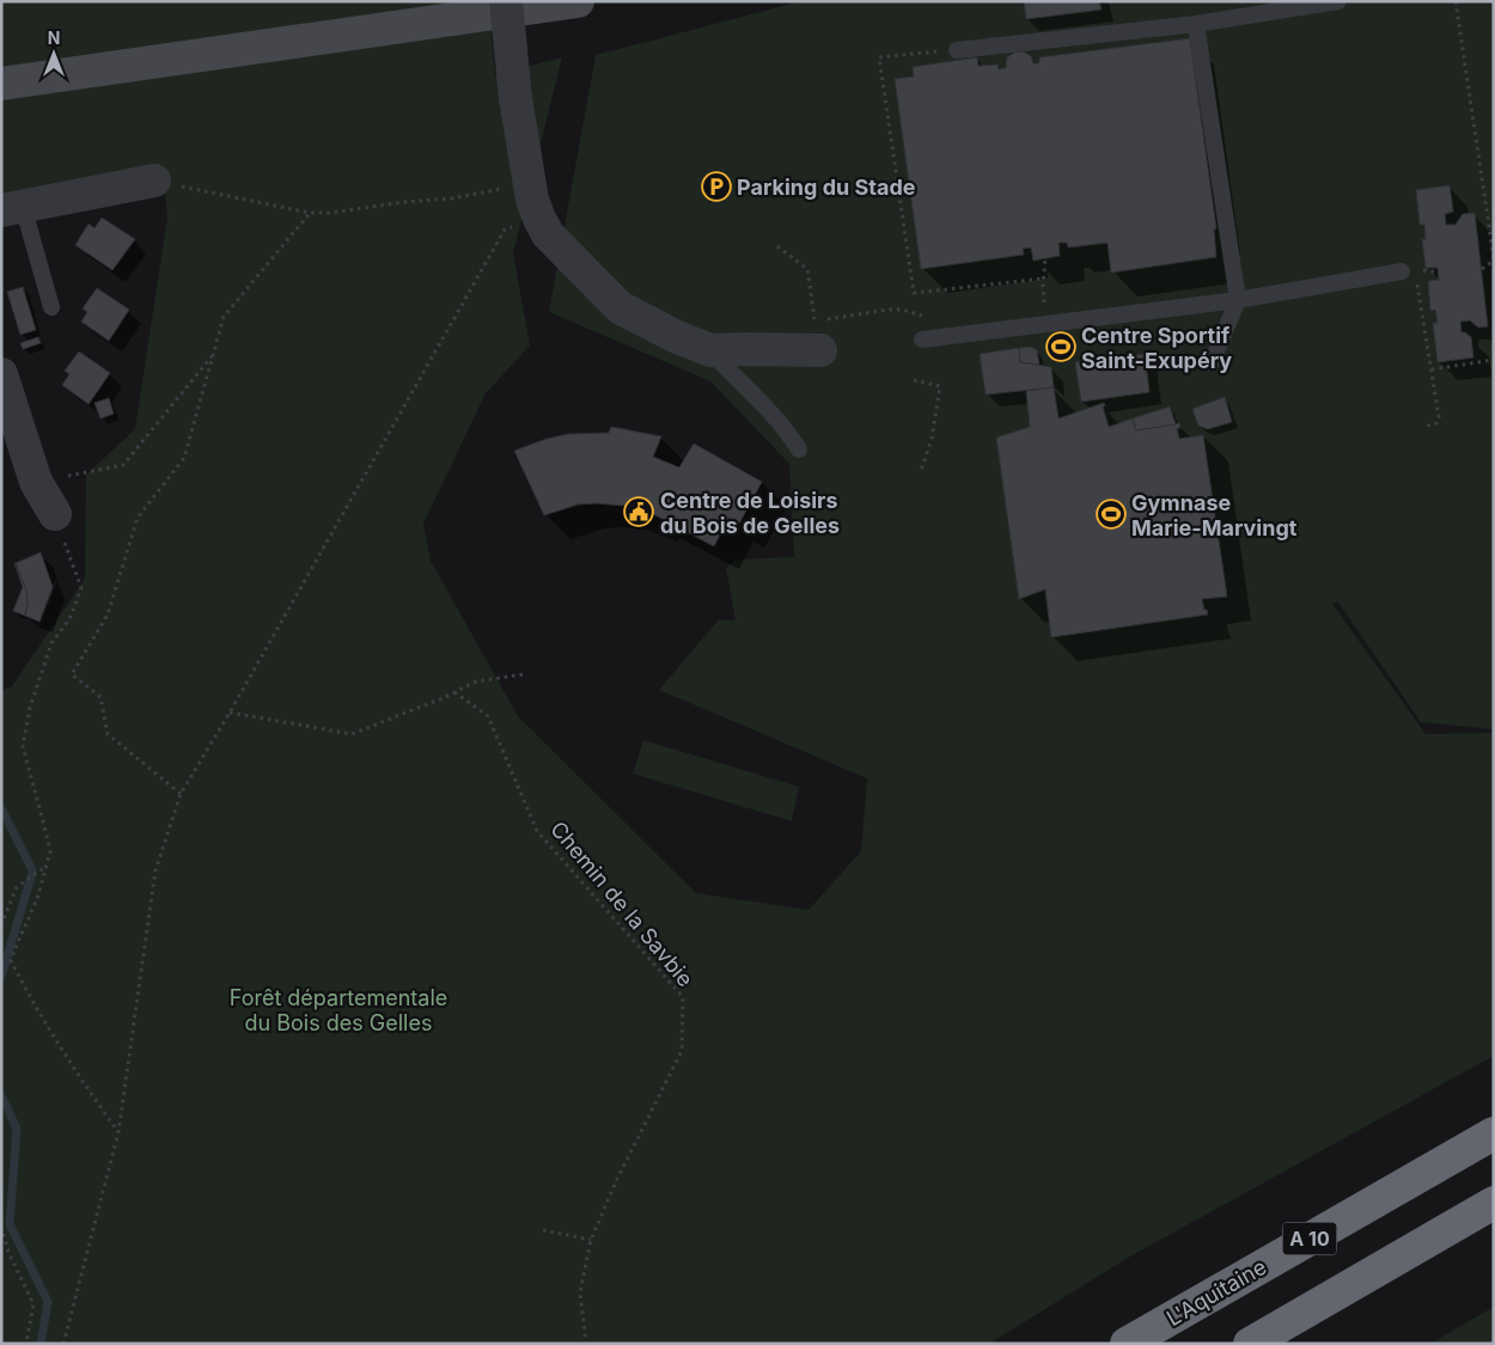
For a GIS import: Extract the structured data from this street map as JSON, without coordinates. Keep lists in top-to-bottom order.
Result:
{
  "streets": {
    "highway": ["A 10", "L'Aquitaine"],
    "path": ["Chemin de la Savbie"]
  },
  "parks": ["Forêt départementale du Bois des Gelles"],
  "places": {
    "parking": ["Parking du Stade"],
    "sports": ["Centre Sportif Saint-Exupéry", "Gymnase Marie-Marvingt"],
    "public building": ["Centre de Loisirs du Bois de Gelles"]
  },
  "north": "top"
}
